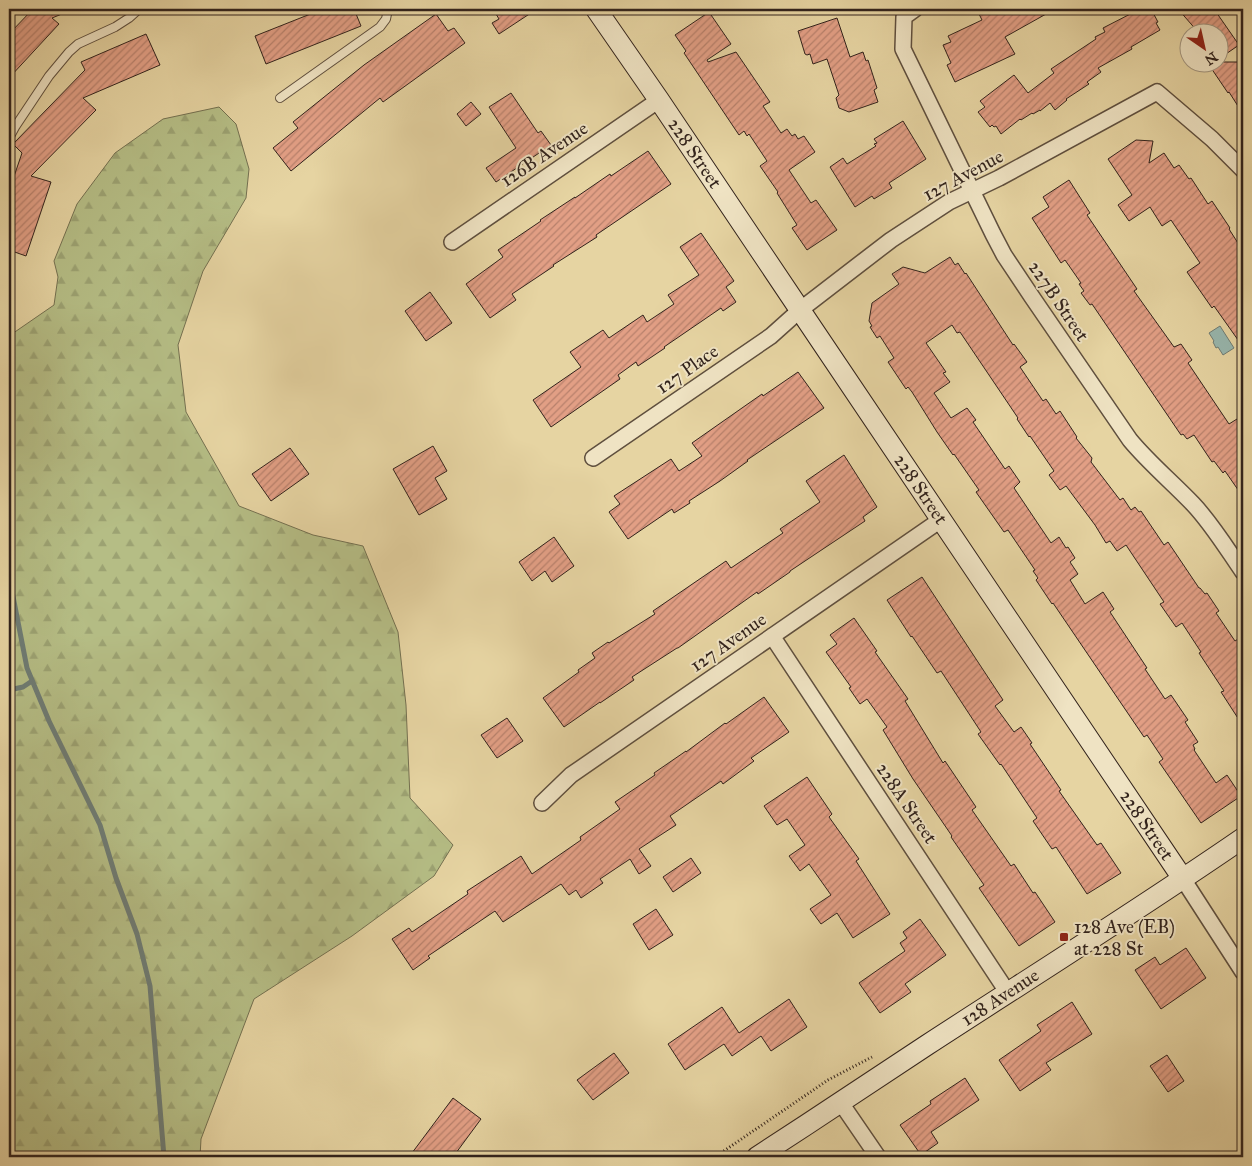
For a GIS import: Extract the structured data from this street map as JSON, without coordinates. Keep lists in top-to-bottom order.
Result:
{
  "streets": {
    "street": [
      "228 Street",
      "126B Avenue",
      "127 Avenue",
      "227B Street",
      "127 Place",
      "228A Street",
      "128 Avenue"
    ]
  },
  "crossings": [
    ["228 Street", "126B Avenue"],
    ["228 Street", "127 Avenue"],
    ["228 Street", "127 Place"],
    ["228 Street", "128 Avenue"],
    ["127 Avenue", "227B Street"],
    ["127 Avenue", "127 Place"],
    ["127 Avenue", "228A Street"],
    ["228A Street", "128 Avenue"]
  ],
  "places": {
    "transit": ["128 Ave (EB) at 228 St"]
  },
  "north": "bottom right"
}
